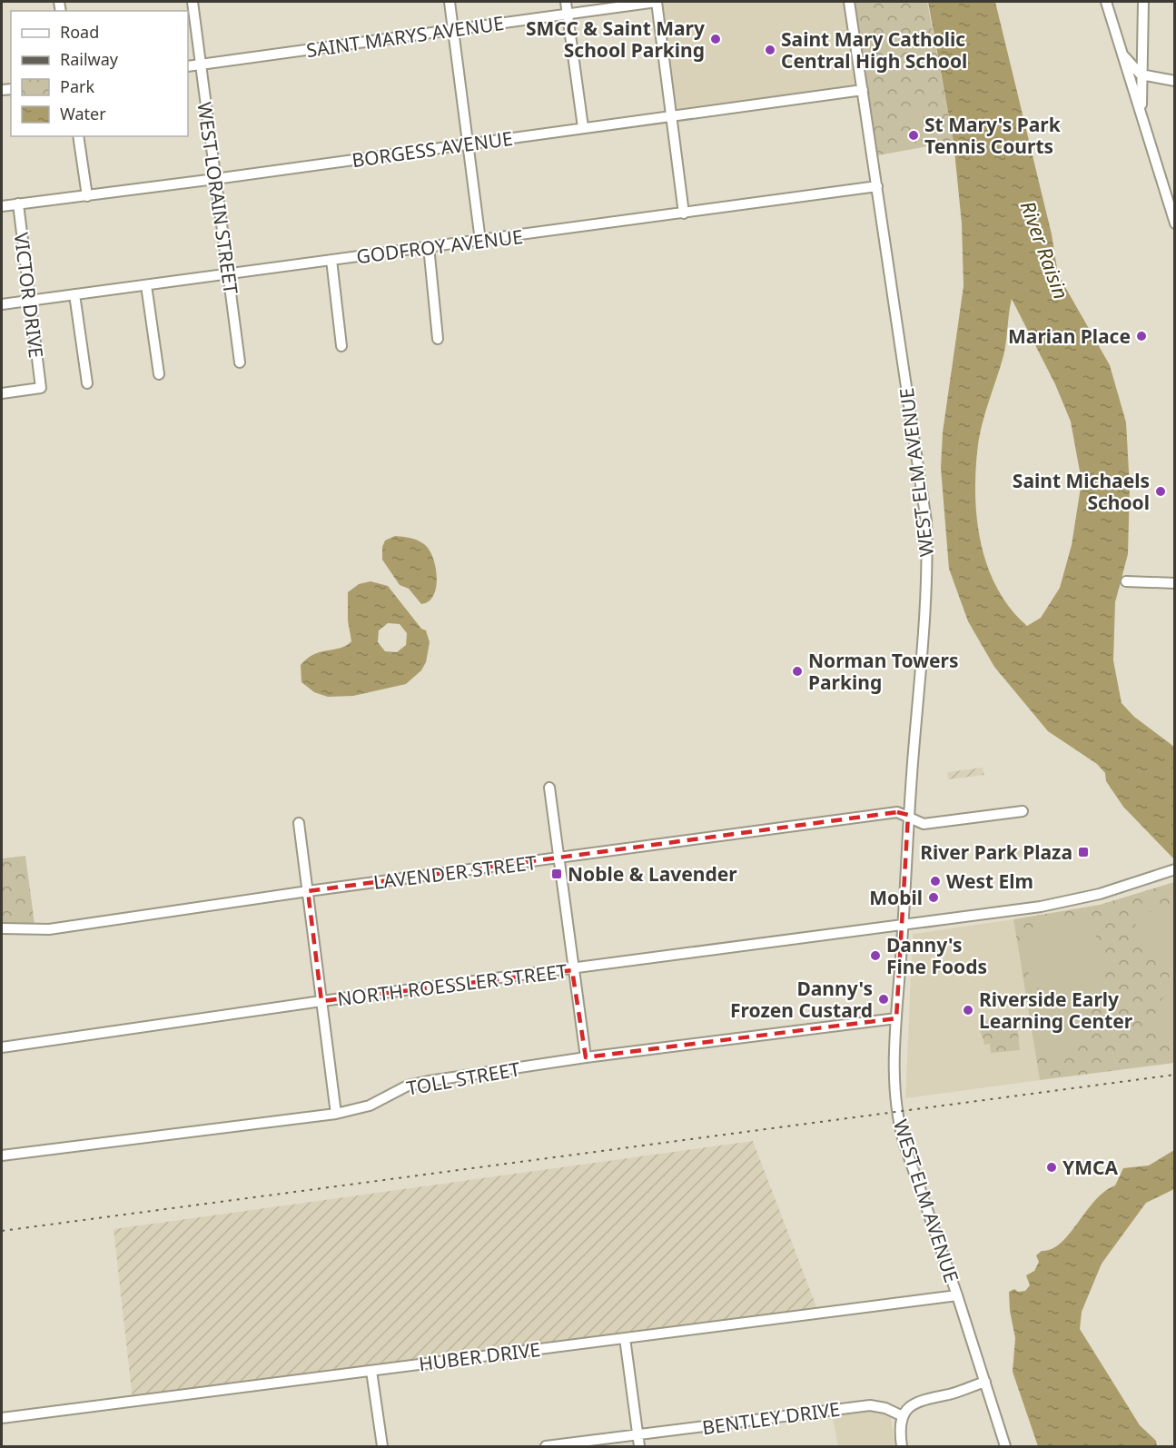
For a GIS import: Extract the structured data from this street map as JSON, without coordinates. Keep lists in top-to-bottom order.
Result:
{
  "streets": {
    "street": [
      "SAINT MARYS AVENUE",
      "BORGESS AVENUE",
      "WEST LORAIN STREET",
      "GODFROY AVENUE",
      "VICTOR DRIVE",
      "WEST ELM AVENUE",
      "LAVENDER STREET",
      "NORTH ROESSLER STREET",
      "TOLL STREET",
      "HUBER DRIVE",
      "BENTLEY DRIVE"
    ]
  },
  "crossings": [
    ["SAINT MARYS AVENUE", "WEST LORAIN STREET"],
    ["BORGESS AVENUE", "WEST LORAIN STREET"],
    ["BORGESS AVENUE", "VICTOR DRIVE"],
    ["BORGESS AVENUE", "WEST ELM AVENUE"],
    ["WEST LORAIN STREET", "GODFROY AVENUE"],
    ["GODFROY AVENUE", "VICTOR DRIVE"],
    ["GODFROY AVENUE", "WEST ELM AVENUE"],
    ["WEST ELM AVENUE", "LAVENDER STREET"],
    ["WEST ELM AVENUE", "NORTH ROESSLER STREET"],
    ["WEST ELM AVENUE", "TOLL STREET"],
    ["WEST ELM AVENUE", "HUBER DRIVE"]
  ],
  "water": ["River Raisin"],
  "places": {
    "other": [
      "SMCC & Saint Mary School Parking",
      "Saint Mary Catholic Central High School",
      "St Mary's Park Tennis Courts",
      "Marian Place",
      "Saint Michaels School",
      "Norman Towers Parking",
      "West Elm",
      "Mobil",
      "Danny's Fine Foods",
      "Danny's Frozen Custard",
      "Riverside Early Learning Center",
      "YMCA"
    ],
    "transit": ["River Park Plaza", "Noble & Lavender"]
  },
  "legend": [
    "Road",
    "Railway",
    "Park",
    "Water"
  ]
}
